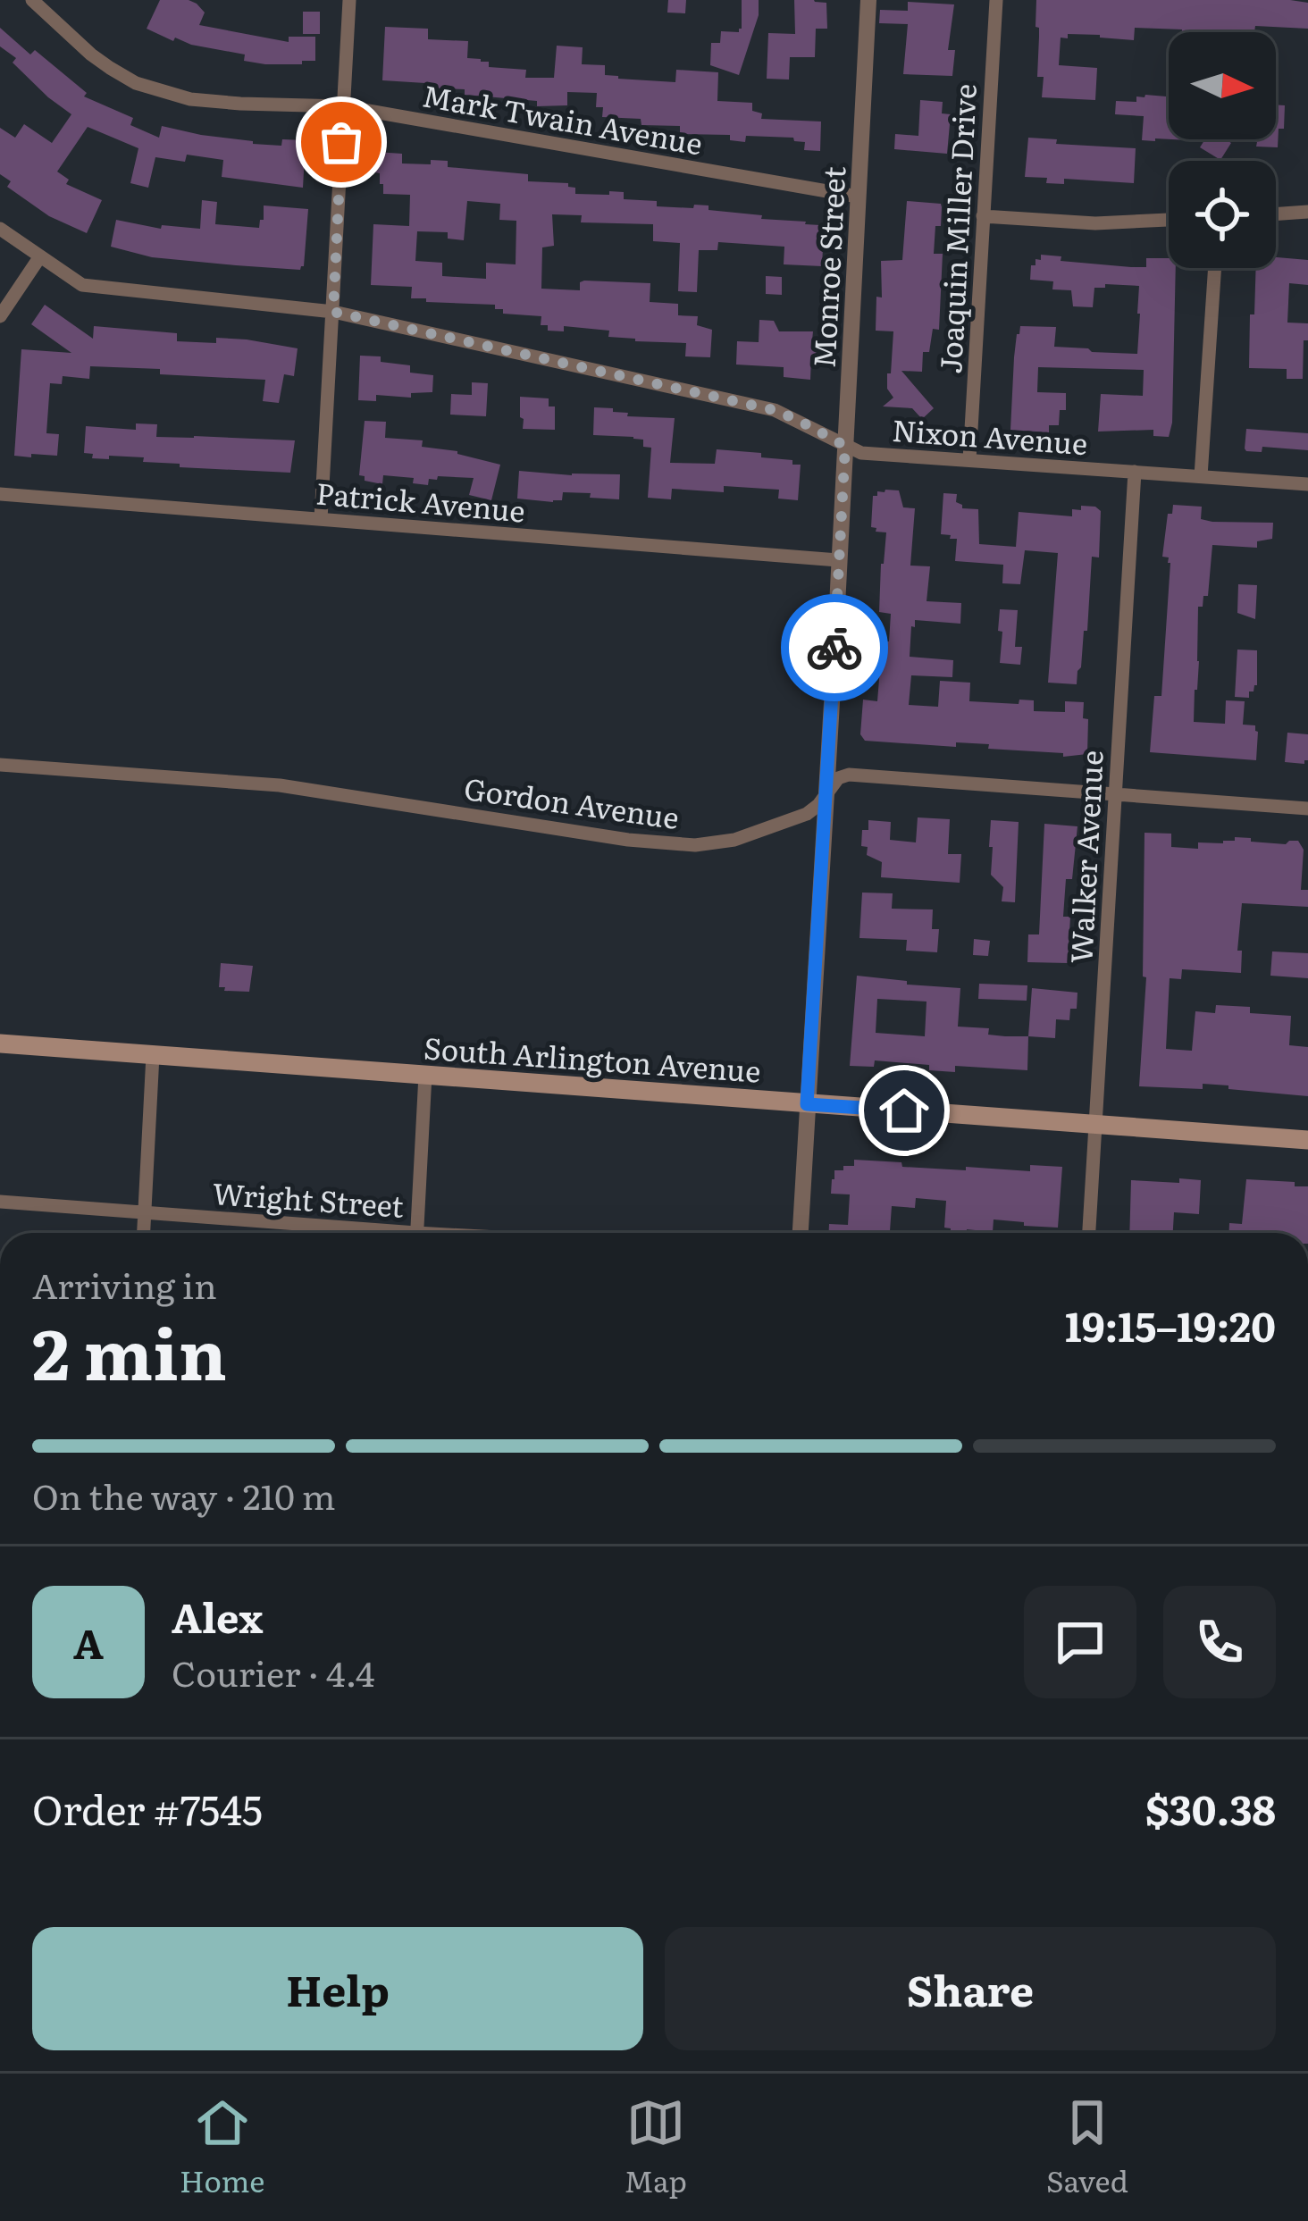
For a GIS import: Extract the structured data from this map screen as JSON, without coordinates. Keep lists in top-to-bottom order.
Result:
{
  "streets": {
    "main road": ["South Arlington Avenue"],
    "street": [
      "Mark Twain Avenue",
      "Joaquin Miller Drive",
      "Monroe Street",
      "Nixon Avenue",
      "Patrick Avenue",
      "Gordon Avenue",
      "Walker Avenue",
      "Wright Street"
    ]
  },
  "crossings": [
    ["Mark Twain Avenue", "Monroe Street"],
    ["Joaquin Miller Drive", "Nixon Avenue"],
    ["Monroe Street", "Nixon Avenue"],
    ["Monroe Street", "Patrick Avenue"],
    ["Monroe Street", "Gordon Avenue"],
    ["Monroe Street", "South Arlington Avenue"],
    ["Nixon Avenue", "Walker Avenue"],
    ["Gordon Avenue", "Walker Avenue"],
    ["Walker Avenue", "South Arlington Avenue"]
  ],
  "north": "right",
  "page": {
    "heading": ["2 min", "Arriving in", "19:15–19:20"],
    "panel": [
      "Alex",
      "Courier · 4.4",
      "Order #7545",
      "$30.38"
    ],
    "bar": "On the way · 210 m",
    "round": "A",
    "buttons": ["Help", "Share"],
    "tabs": ["Home", "Map", "Saved"]
  }
}
